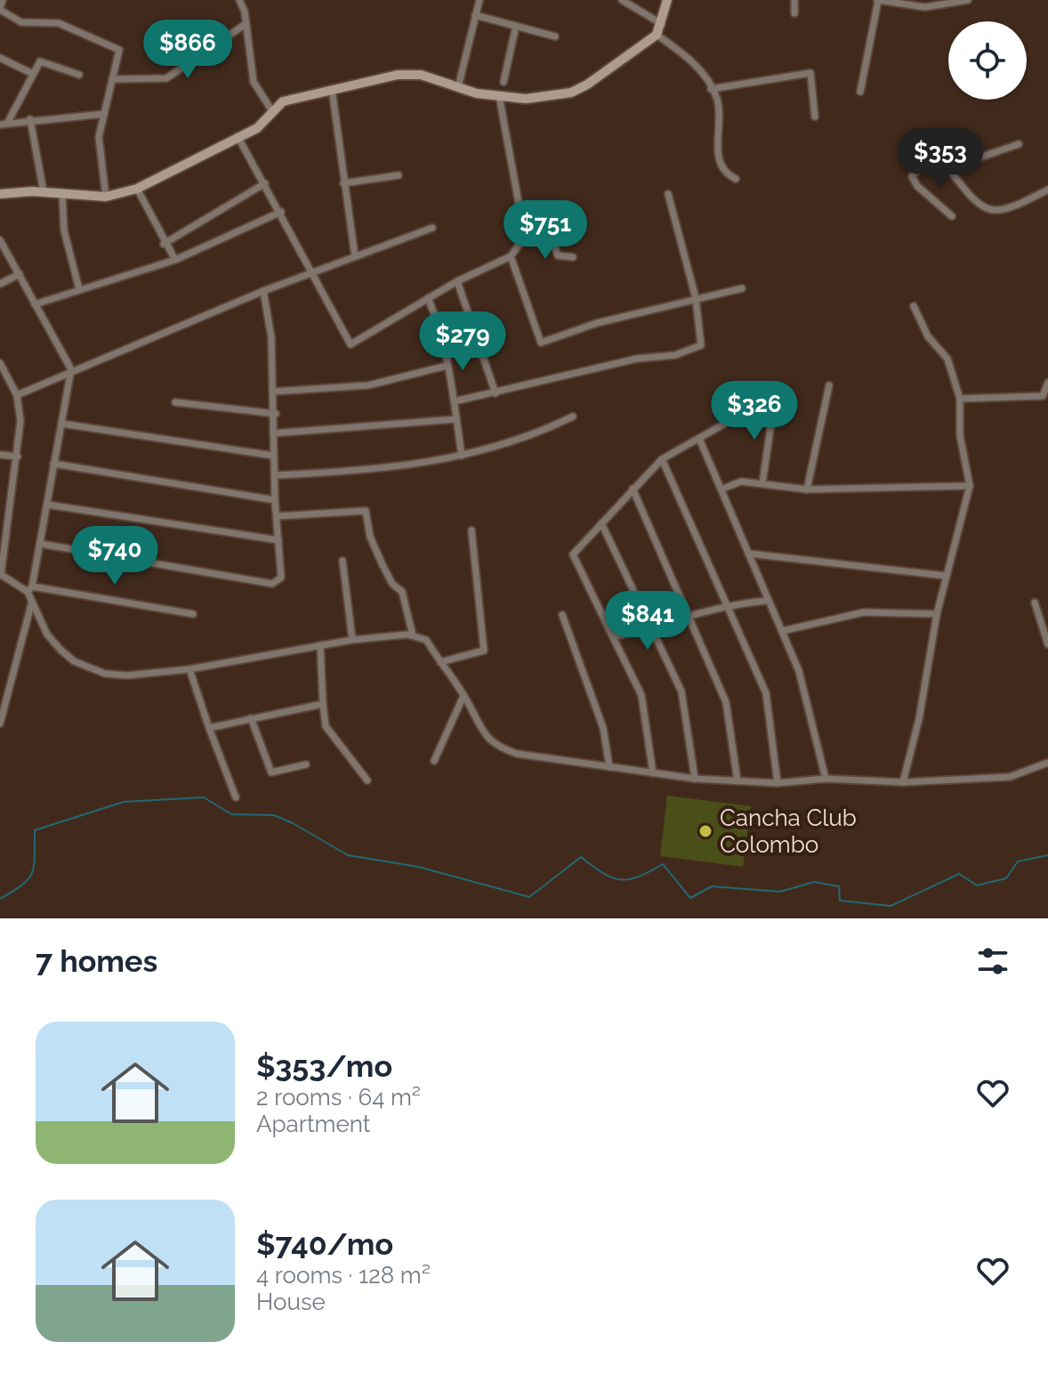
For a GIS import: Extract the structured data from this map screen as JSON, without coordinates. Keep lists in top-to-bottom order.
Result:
{
  "places": ["Cancha Club Colombo"],
  "page": {
    "price": [
      "$866",
      "$353",
      "$751",
      "$279",
      "$326",
      "$740",
      "$841"
    ],
    "heading": "7 homes",
    "list": [
      {
        "name": "$353/mo",
        "note": "2 rooms · 64 m² · Apartment"
      },
      {
        "name": "$740/mo",
        "note": "4 rooms · 128 m² · House"
      }
    ]
  }
}
